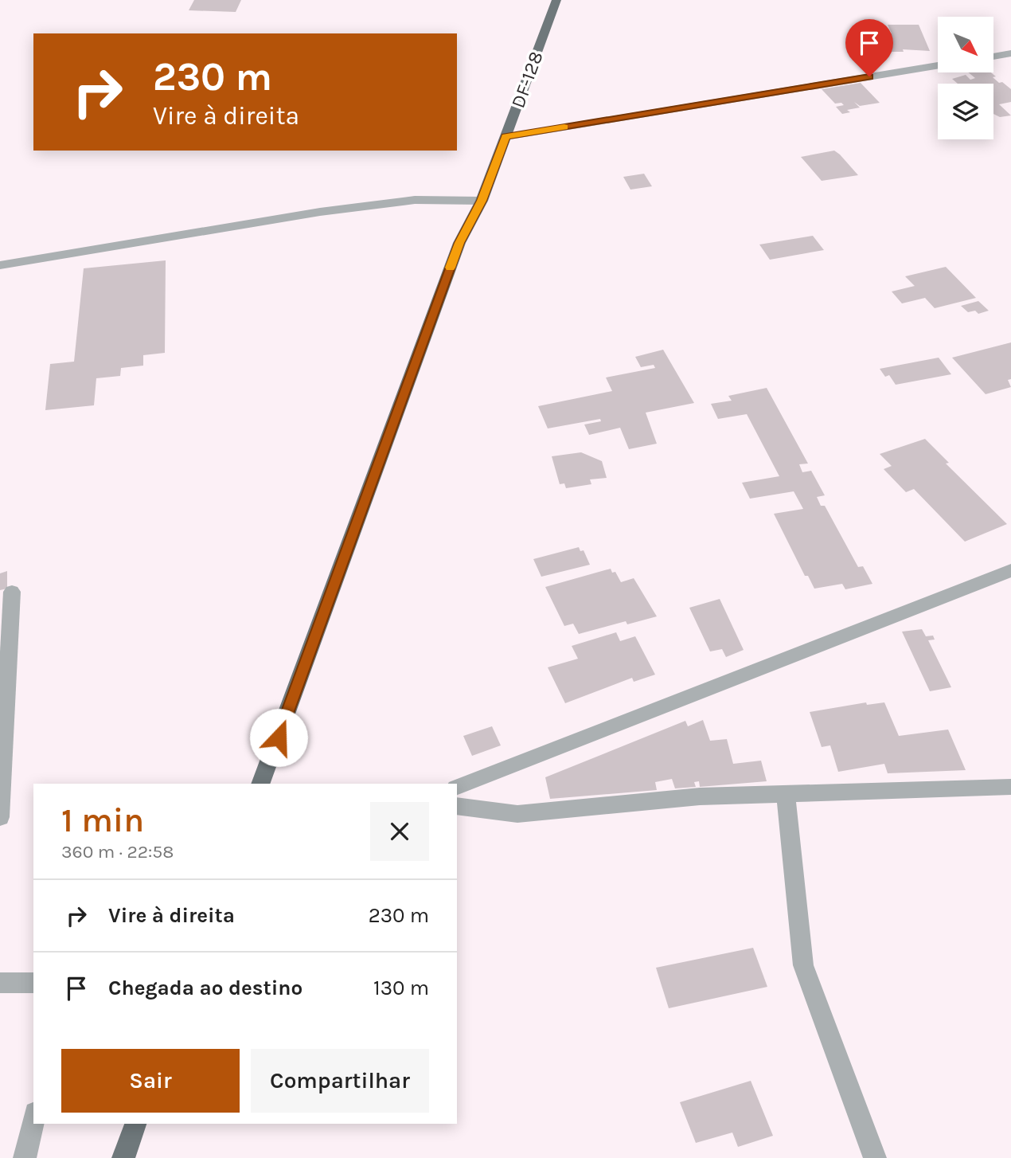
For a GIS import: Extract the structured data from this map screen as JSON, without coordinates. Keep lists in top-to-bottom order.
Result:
{
  "streets": {
    "main road": ["DF-128"]
  },
  "north": "bottom right",
  "page": {
    "turn": ["230 m", "Vire à direita"],
    "heading": ["1 min", "360 m · 22:58"],
    "list": [
      {
        "name": "Vire à direita",
        "value": "230 m"
      },
      {
        "name": "Chegada ao destino",
        "value": "130 m"
      }
    ],
    "buttons": ["Sair", "Compartilhar"]
  }
}
